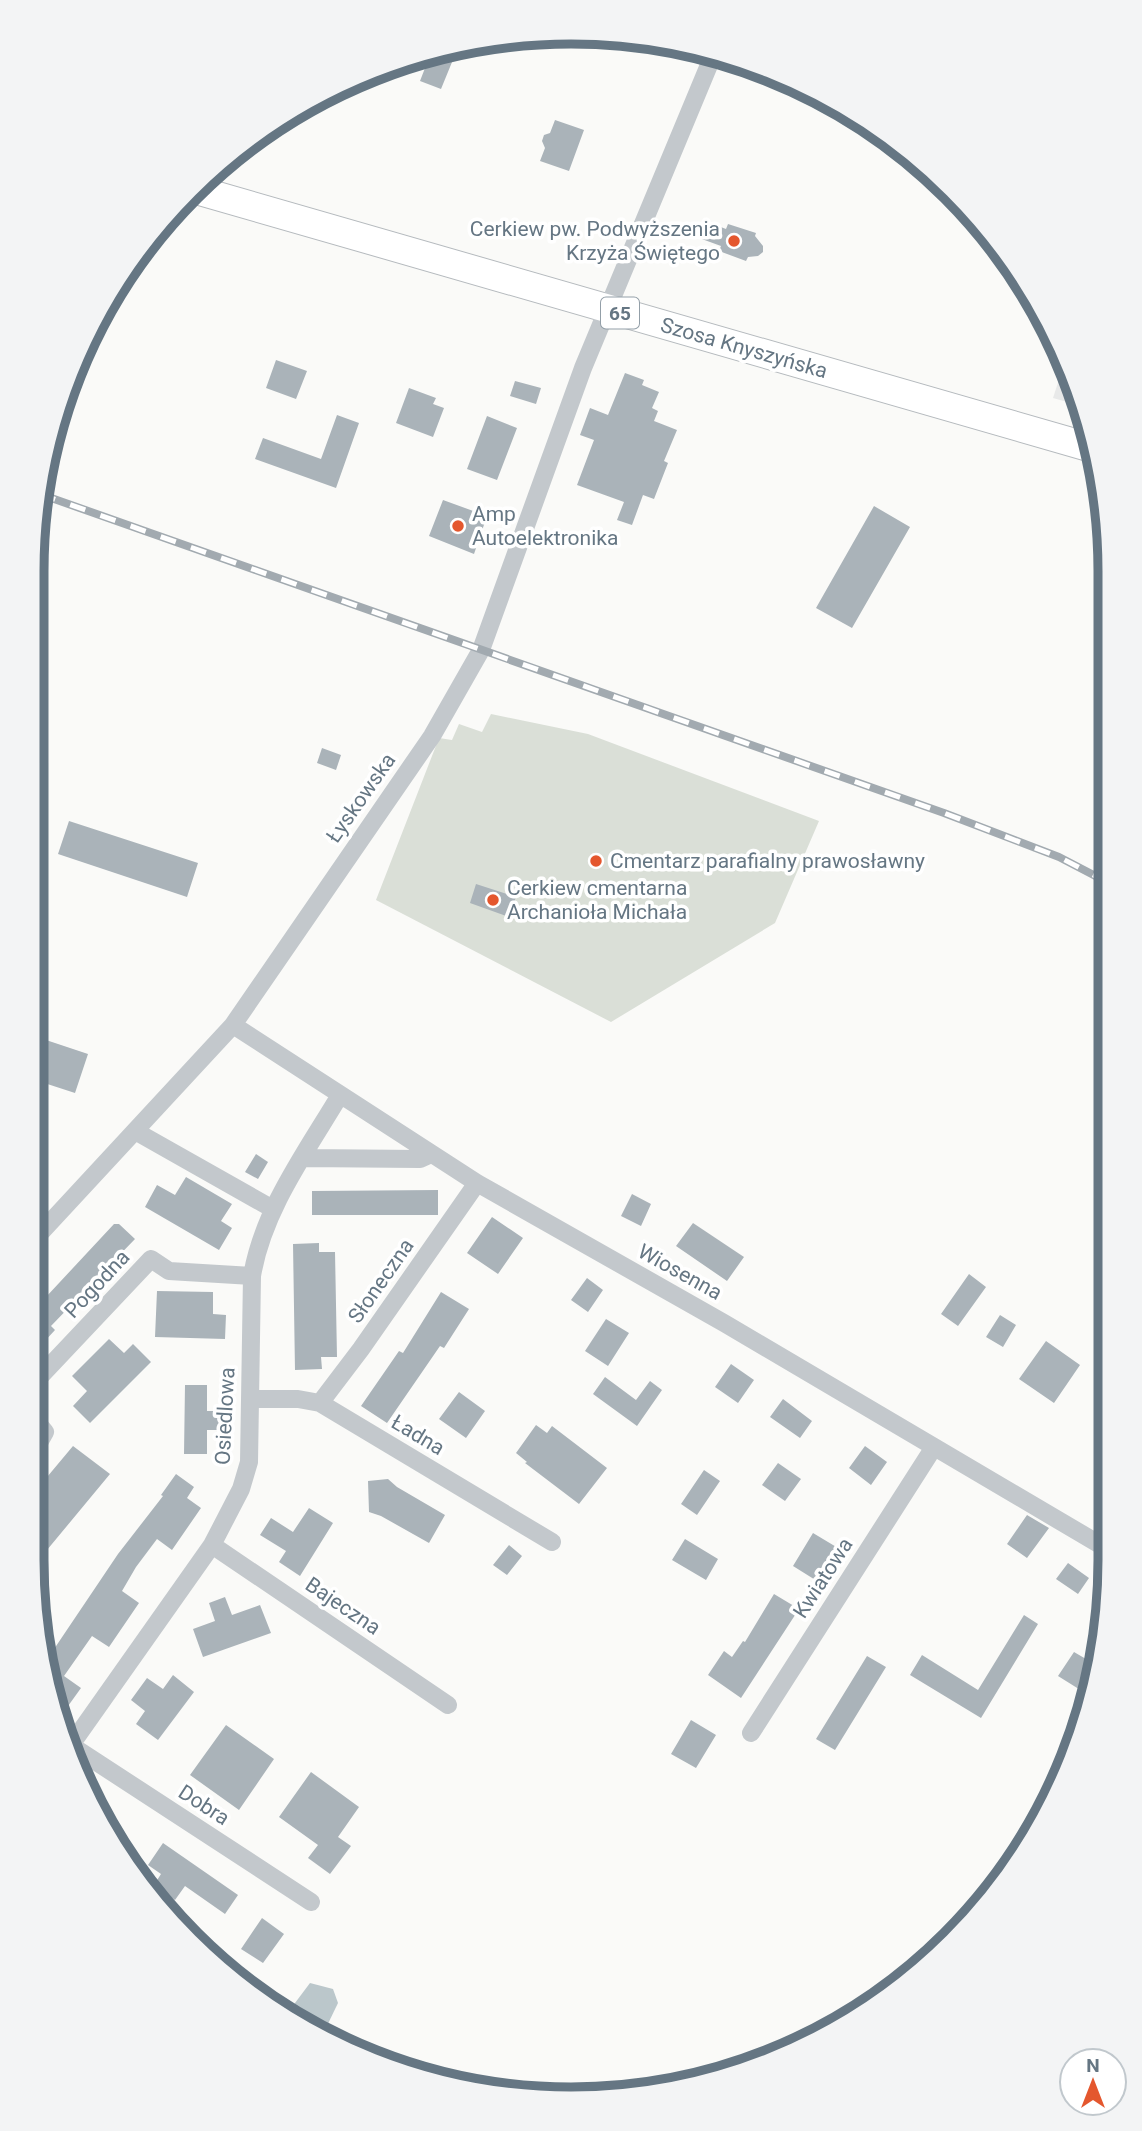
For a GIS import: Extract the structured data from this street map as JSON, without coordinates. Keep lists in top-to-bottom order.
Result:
{
  "streets": {
    "main road": ["65", "Szosa Knyszyńska"],
    "street": [
      "Łyskowska",
      "Wiosenna",
      "Słoneczna",
      "Pogodna",
      "Osiedlowa",
      "Ładna",
      "Kwiatowa",
      "Bajeczna",
      "Dobra"
    ]
  },
  "crossings": [
    ["Szosa Knyszyńska", "Łyskowska"],
    ["Łyskowska", "Wiosenna"],
    ["Wiosenna", "Słoneczna"],
    ["Wiosenna", "Osiedlowa"],
    ["Wiosenna", "Kwiatowa"],
    ["Słoneczna", "Ładna"],
    ["Pogodna", "Osiedlowa"],
    ["Osiedlowa", "Ładna"],
    ["Osiedlowa", "Bajeczna"]
  ],
  "places": [
    "Cerkiew pw. Podwyższenia Krzyża Świętego",
    "Amp Autoelektronika",
    "Cmentarz parafialny prawosławny",
    "Cerkiew cmentarna Archanioła Michała"
  ],
  "north": "top"
}
